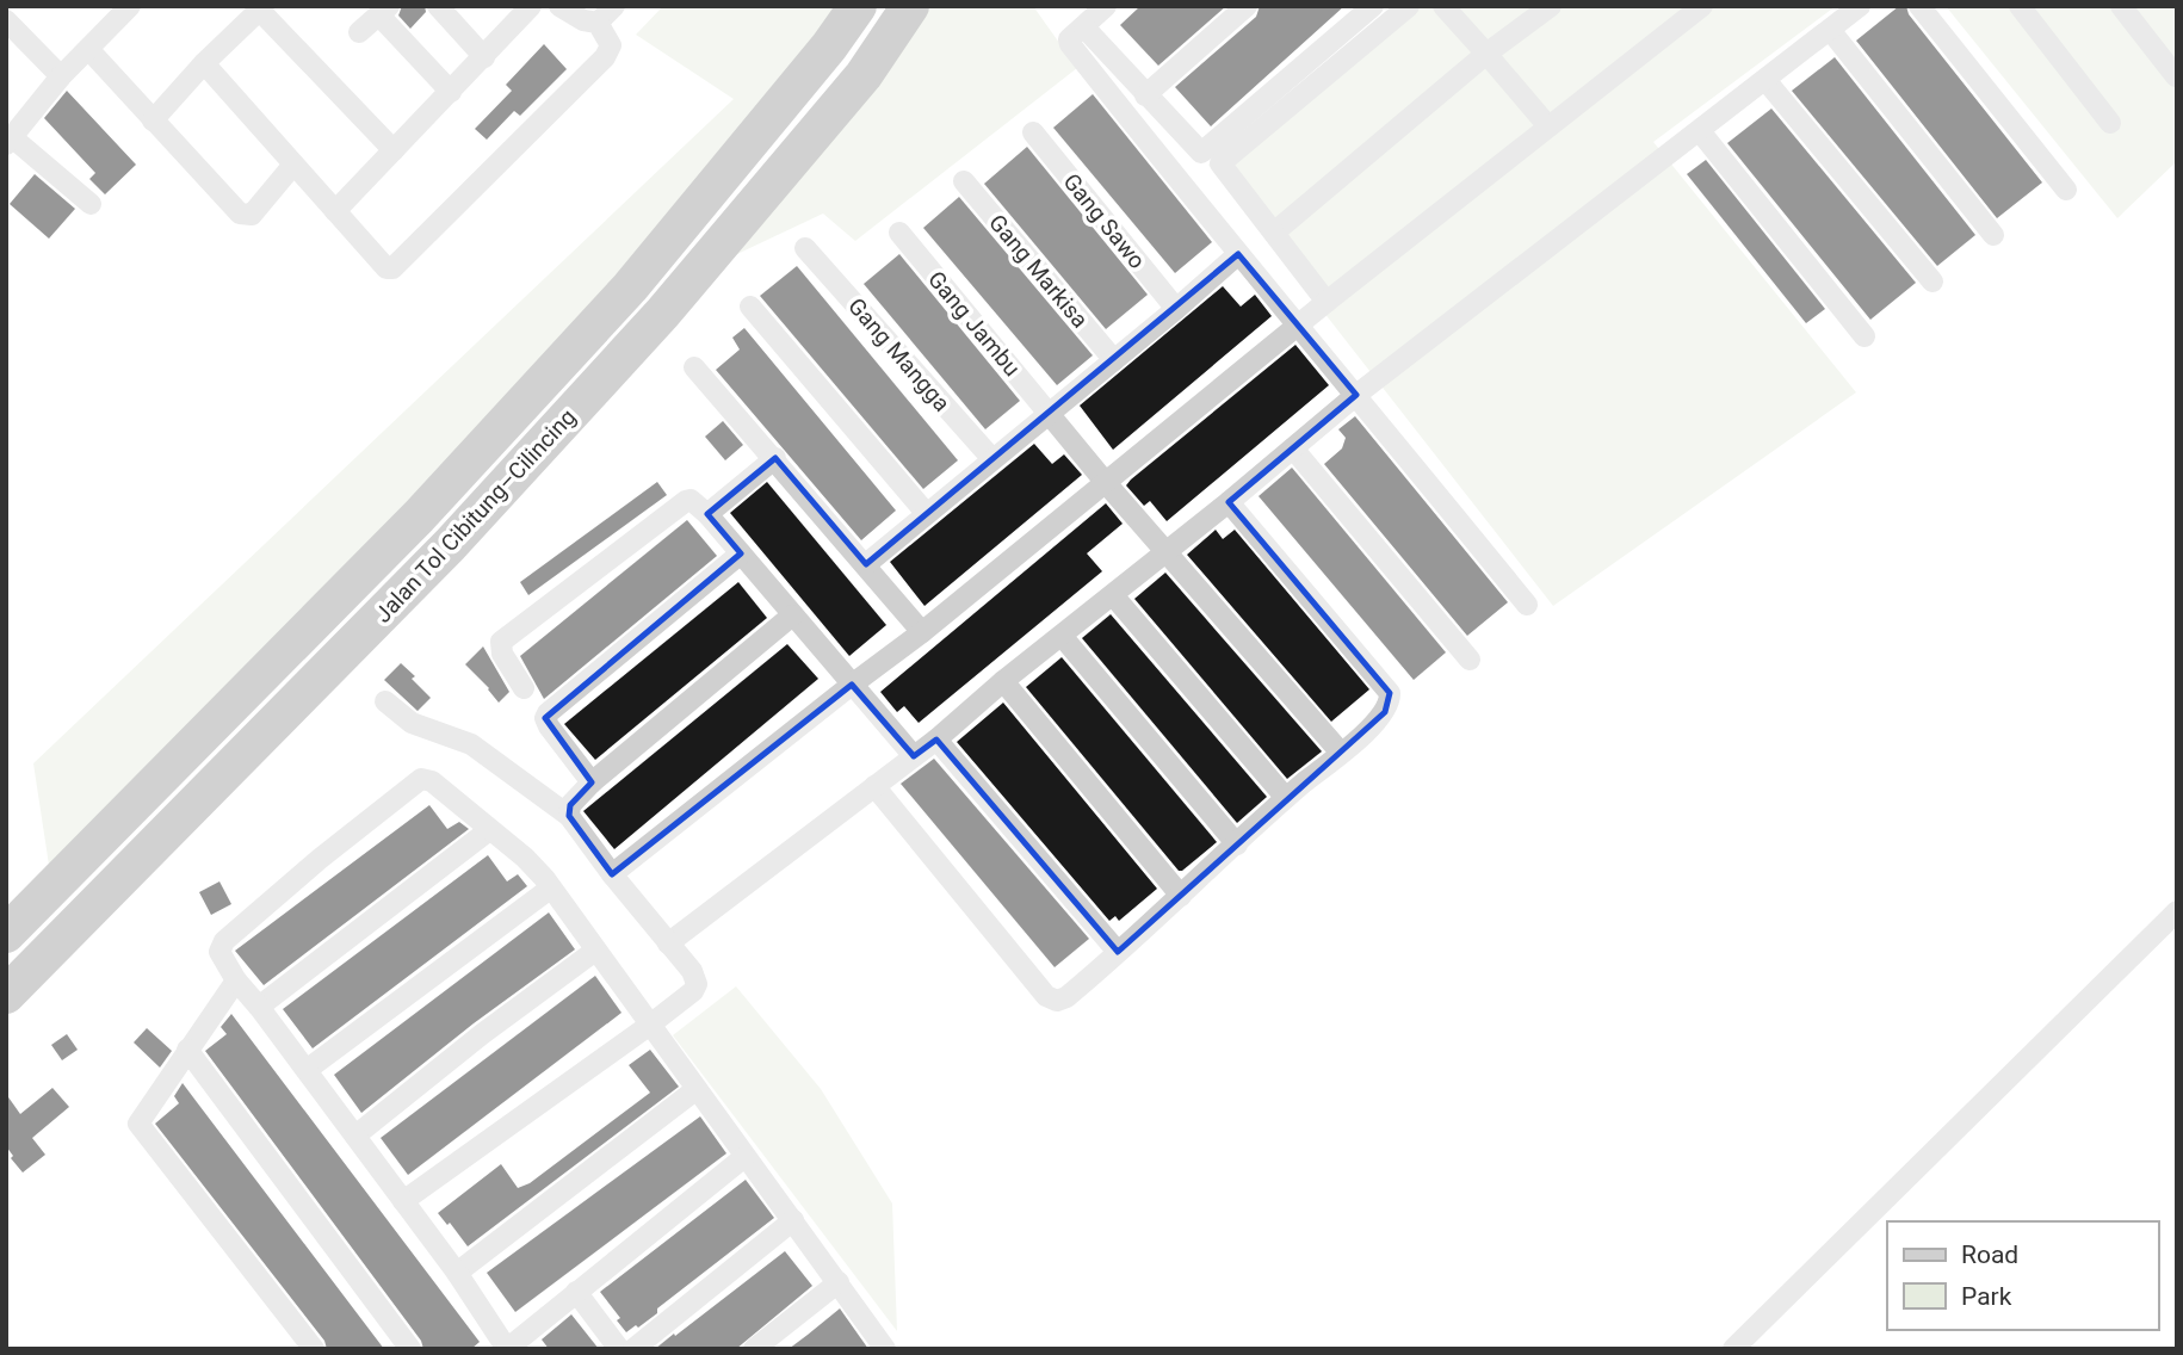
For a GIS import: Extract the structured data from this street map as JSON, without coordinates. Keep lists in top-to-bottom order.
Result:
{
  "streets": {
    "highway": ["Jalan Tol Cibitung–Cilincing"],
    "street": [
      "Gang Sawo",
      "Gang Markisa",
      "Gang Jambu",
      "Gang Mangga"
    ]
  },
  "legend": ["Road", "Park"]
}
